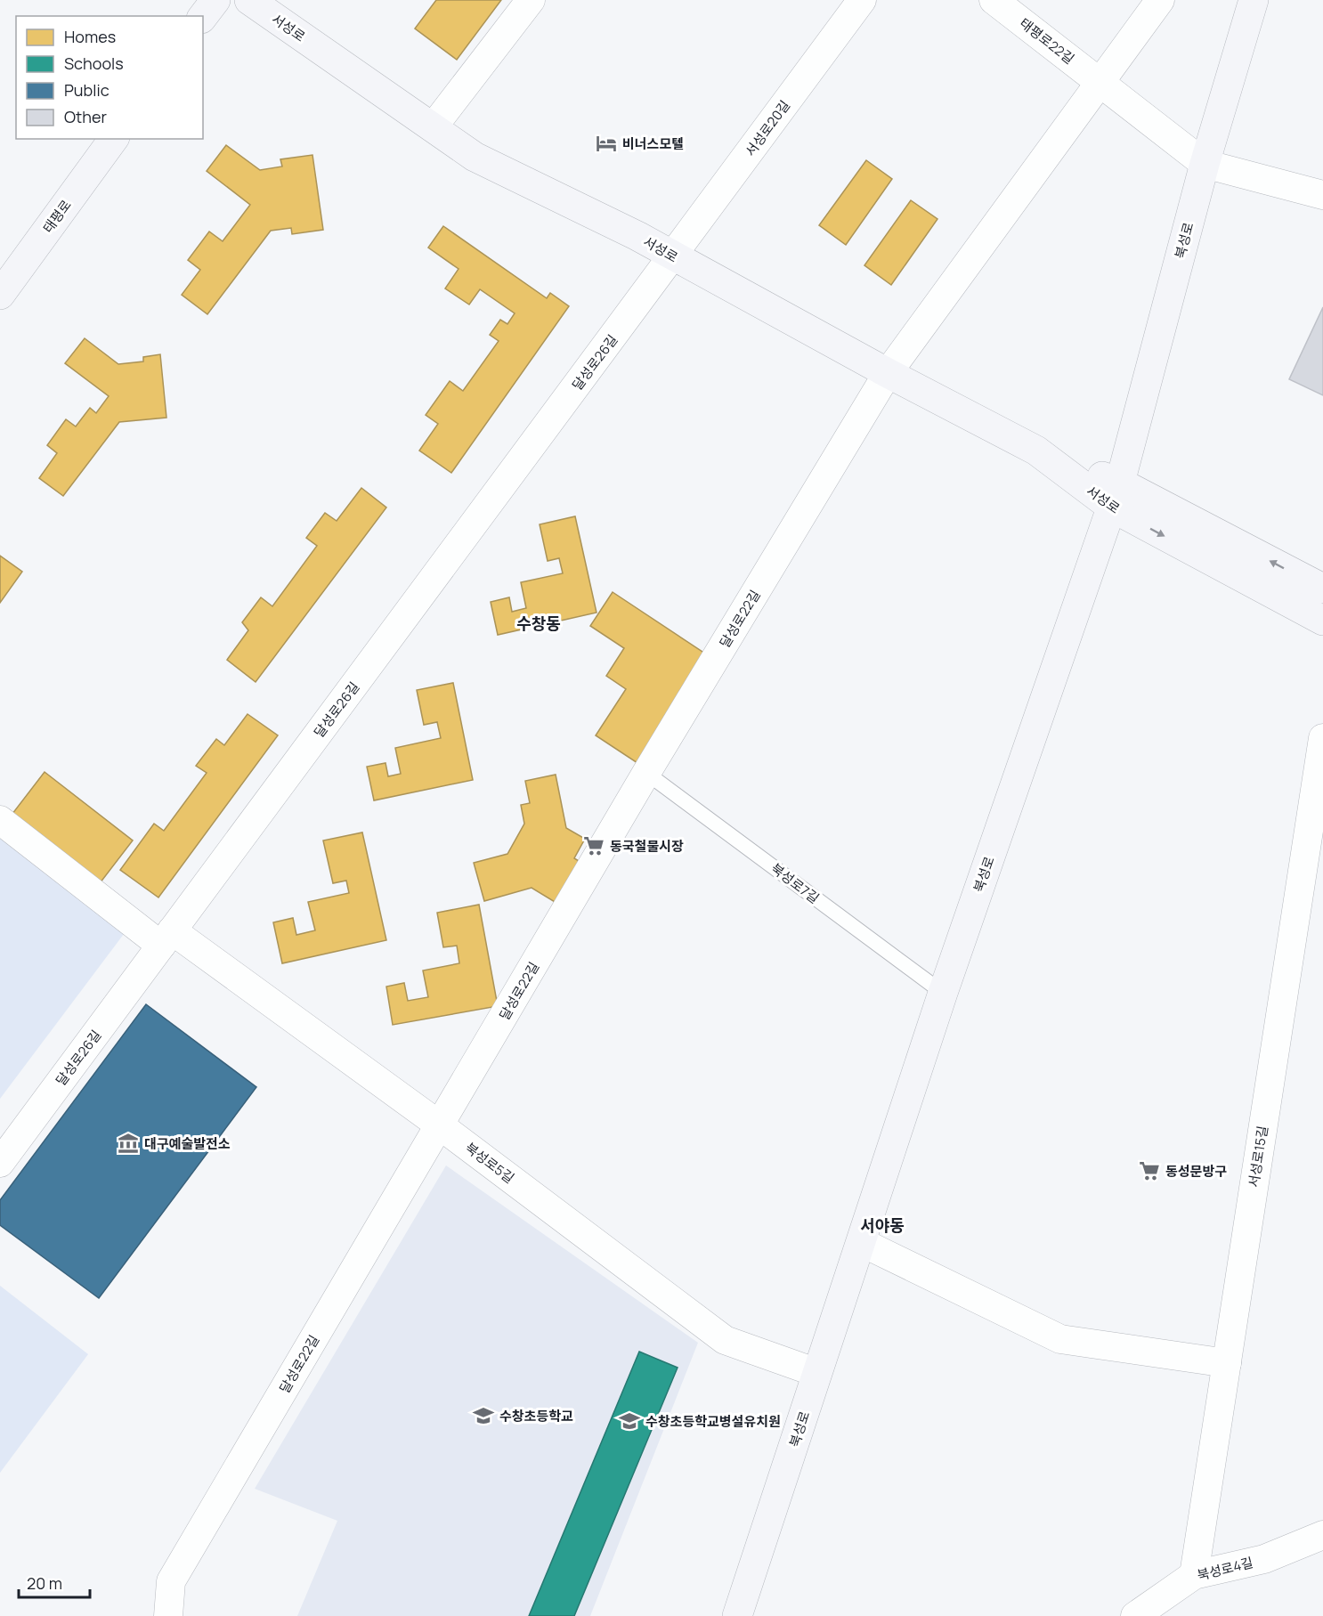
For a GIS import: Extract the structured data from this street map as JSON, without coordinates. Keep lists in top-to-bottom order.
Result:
{
  "streets": {
    "street": [
      "서성로",
      "태평로22길",
      "서성로20길",
      "태평로",
      "북성로",
      "달성로26길",
      "달성로22길",
      "서성로15길",
      "북성로5길",
      "북성로4길"
    ],
    "lane": ["북성로7길"]
  },
  "crossings": [
    ["서성로", "서성로20길"],
    ["서성로", "북성로"],
    ["서성로", "달성로26길"],
    ["서성로", "달성로22길"],
    ["태평로22길", "북성로"],
    ["서성로20길", "달성로26길"],
    ["북성로", "북성로7길"],
    ["북성로", "북성로5길"],
    ["달성로26길", "북성로5길"],
    ["달성로22길", "북성로7길"],
    ["달성로22길", "북성로5길"],
    ["서성로15길", "북성로4길"]
  ],
  "districts": ["수창동", "서야동"],
  "places": {
    "hotel": ["비너스모텔"],
    "supermarket": ["동국철물시장", "동성문방구"],
    "museum": ["대구예술발전소"],
    "school or university": ["수창초등학교", "수창초등학교병설유치원"]
  },
  "legend": [
    "Homes",
    "Schools",
    "Public",
    "Other"
  ],
  "scale_bar": "20 m"
}
